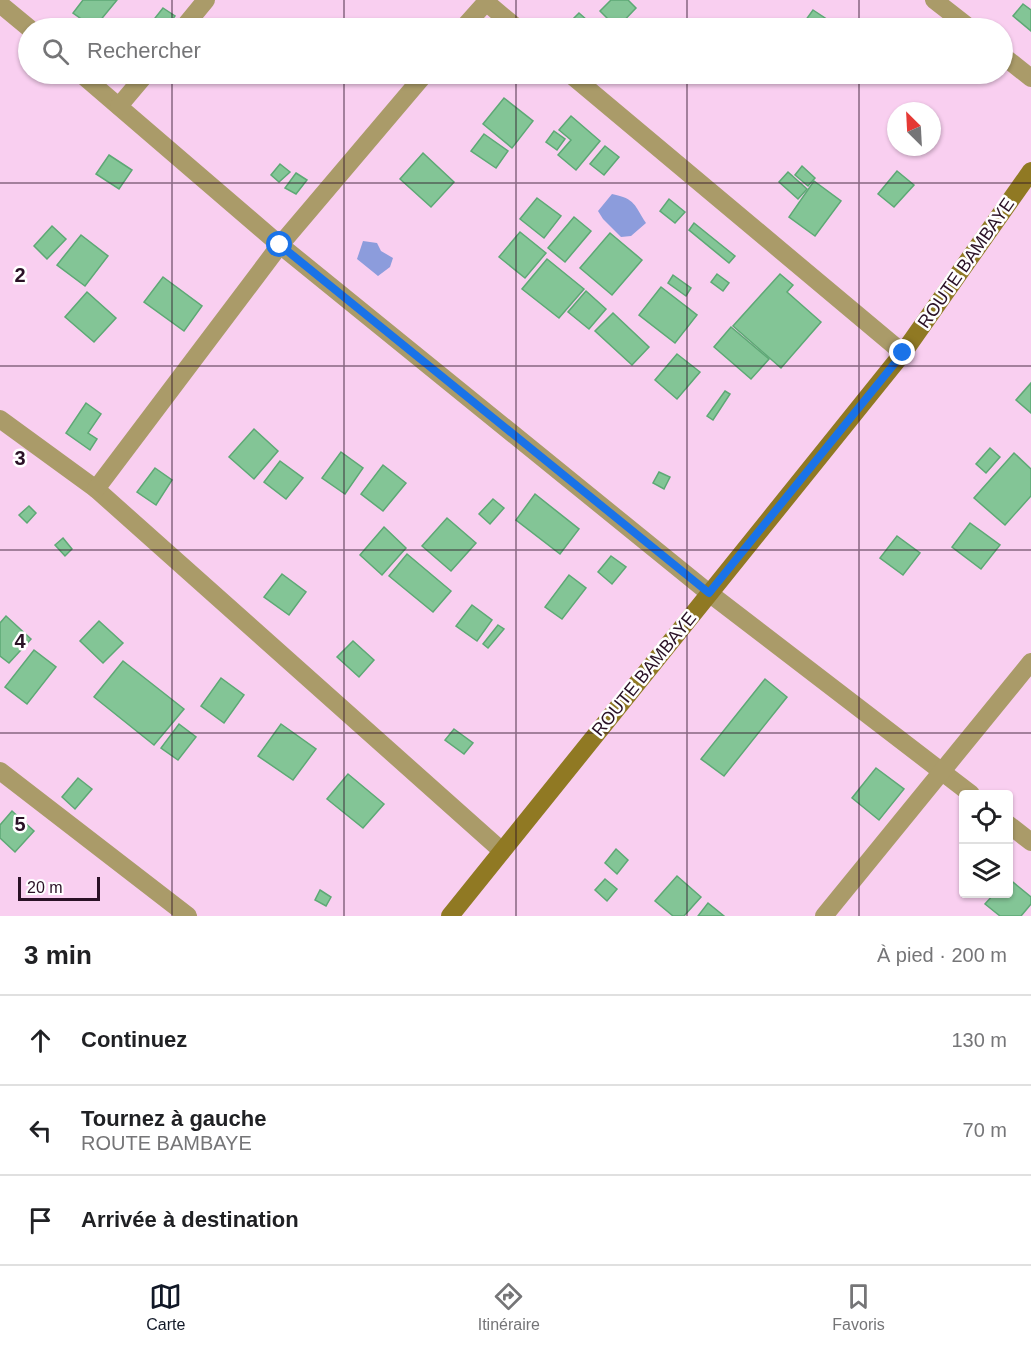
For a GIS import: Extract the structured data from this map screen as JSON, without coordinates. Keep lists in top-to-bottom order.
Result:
{
  "streets": {
    "street": ["ROUTE BAMBAYE"]
  },
  "scale_bar": "20 m",
  "north": "top left",
  "page": {
    "search": "Rechercher",
    "scale": "20 m",
    "heading": ["3 min", "À pied · 200 m"],
    "list": [
      ["Continuez", "130 m"],
      ["Tournez à gauche", "ROUTE BAMBAYE", "70 m"],
      "Arrivée à destination"
    ],
    "nav": ["Carte", "Itinéraire", "Favoris"]
  },
  "grid": {
    "rows": [
      "2",
      "3",
      "4",
      "5"
    ]
  }
}
